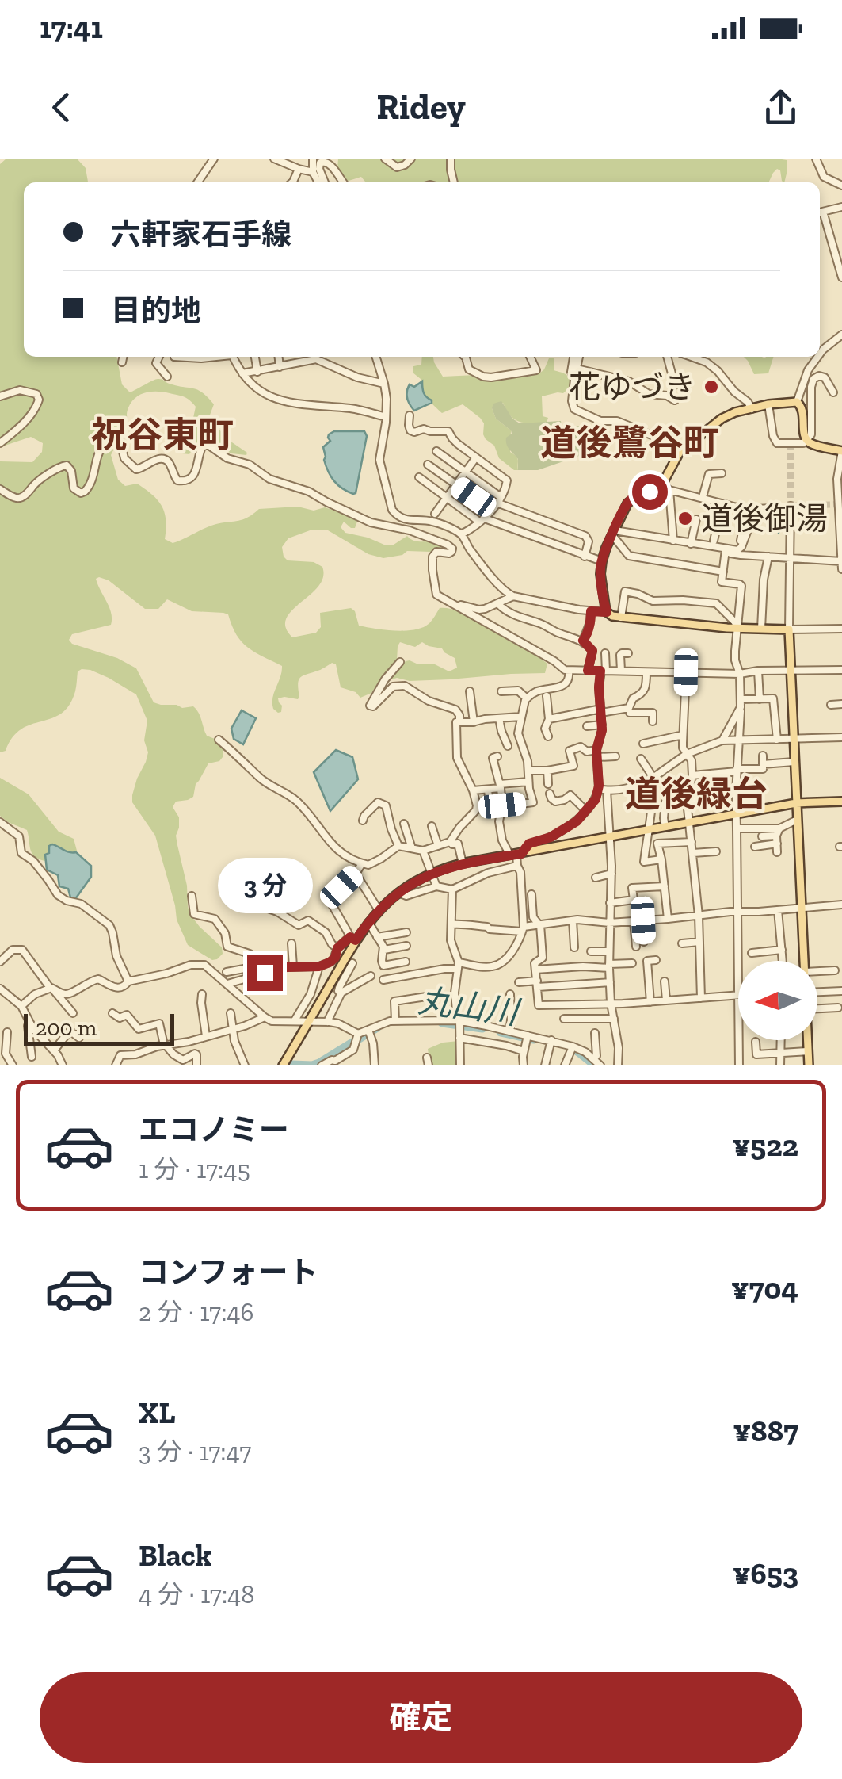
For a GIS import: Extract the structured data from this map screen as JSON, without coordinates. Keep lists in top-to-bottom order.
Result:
{
  "districts": ["祝谷東町", "道後鷺谷町", "道後緑台"],
  "water": ["丸山川"],
  "places": ["花ゆづき", "道後御湯"],
  "scale_bar": "200 m",
  "north": "left",
  "page": {
    "status": "17:41",
    "header": "Ridey",
    "banner": ["六軒家石手線", "目的地"],
    "bubble": "3 分",
    "scale": "200 m",
    "list": [
      {
        "name": "エコノミー",
        "note": "1 分 · 17:45",
        "value": "¥522"
      },
      {
        "name": "コンフォート",
        "note": "2 分 · 17:46",
        "value": "¥704"
      },
      {
        "name": "XL",
        "note": "3 分 · 17:47",
        "value": "¥887"
      },
      {
        "name": "Black",
        "note": "4 分 · 17:48",
        "value": "¥653"
      }
    ],
    "buttons": "確定"
  }
}
